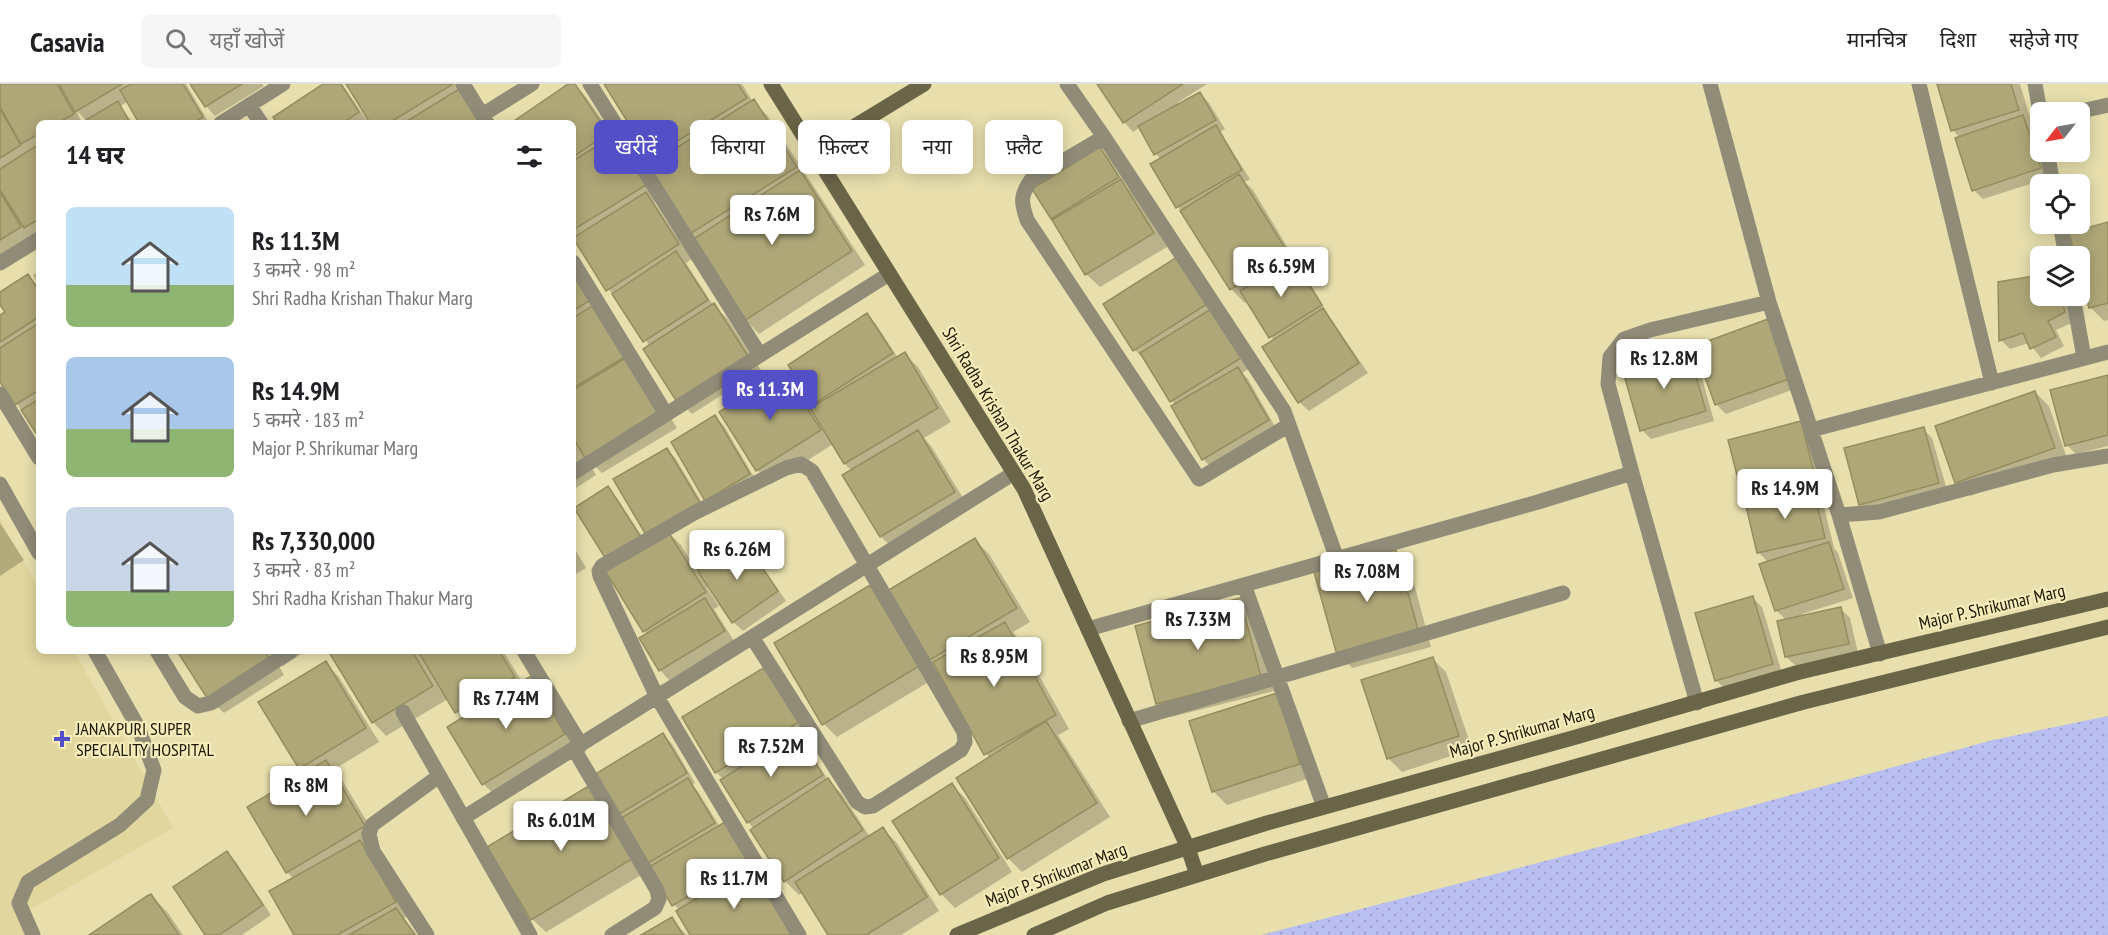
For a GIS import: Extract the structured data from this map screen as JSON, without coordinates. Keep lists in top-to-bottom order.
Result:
{
  "streets": {
    "street": ["Shri Radha Krishan Thakur Marg", "Major P. Shrikumar Marg"]
  },
  "crossings": [
    ["Shri Radha Krishan Thakur Marg", "Major P. Shrikumar Marg"]
  ],
  "places": {
    "health": ["JANAKPURI SUPER SPECIALITY HOSPITAL"]
  },
  "north": "bottom left",
  "page": {
    "header": "Casavia",
    "search": "यहाँ खोजें",
    "nav": ["मानचित्र", "दिशा", "सहेजे गए"],
    "chip": [
      "खरीदें",
      "किराया",
      "फ़िल्टर",
      "नया",
      "फ़्लैट"
    ],
    "heading": "14 घर",
    "list": [
      {
        "name": "Rs 11.3M",
        "note": "3 कमरे · 98 m² · Shri Radha Krishan Thakur Marg"
      },
      {
        "name": "Rs 14.9M",
        "note": "5 कमरे · 183 m² · Major P. Shrikumar Marg"
      },
      {
        "name": "Rs 7,330,000",
        "note": "3 कमरे · 83 m² · Shri Radha Krishan Thakur Marg"
      }
    ],
    "price": [
      "Rs 7.6M",
      "Rs 6.59M",
      "Rs 12.8M",
      "Rs 11.3M",
      "Rs 14.9M",
      "Rs 6.26M",
      "Rs 7.08M",
      "Rs 7.33M",
      "Rs 8.95M",
      "Rs 7.74M",
      "Rs 7.52M",
      "Rs 8M",
      "Rs 6.01M",
      "Rs 11.7M"
    ]
  }
}
